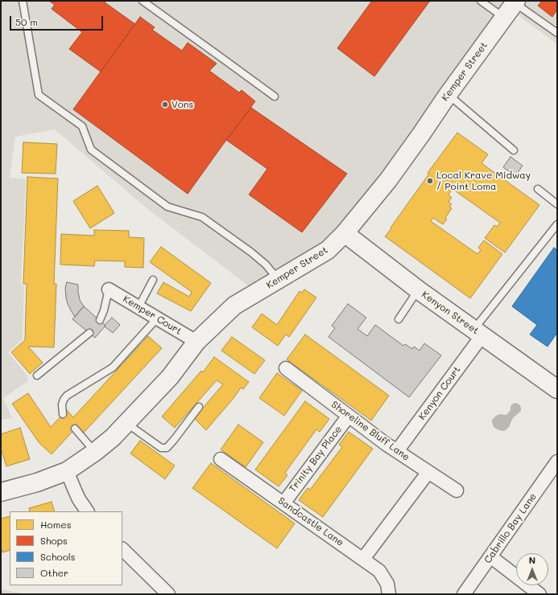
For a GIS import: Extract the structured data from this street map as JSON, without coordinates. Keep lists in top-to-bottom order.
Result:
{
  "streets": {
    "street": [
      "Kemper Street",
      "Kenyon Street",
      "Kemper Court",
      "Kenyon Court",
      "Shoreline Bluff Lane",
      "Trinity Bay Place",
      "Sandcastle Lane",
      "Cabrillo Bay Lane"
    ]
  },
  "crossings": [
    ["Kemper Street", "Kenyon Street"],
    ["Kemper Street", "Kemper Court"],
    ["Kenyon Street", "Kenyon Court"],
    ["Kenyon Court", "Shoreline Bluff Lane"],
    ["Shoreline Bluff Lane", "Trinity Bay Place"],
    ["Trinity Bay Place", "Sandcastle Lane"]
  ],
  "places": ["Vons", "Local Krave Midway / Point Loma"],
  "legend": [
    "Homes",
    "Shops",
    "Schools",
    "Other"
  ],
  "scale_bar": "50 m",
  "north": "top"
}
